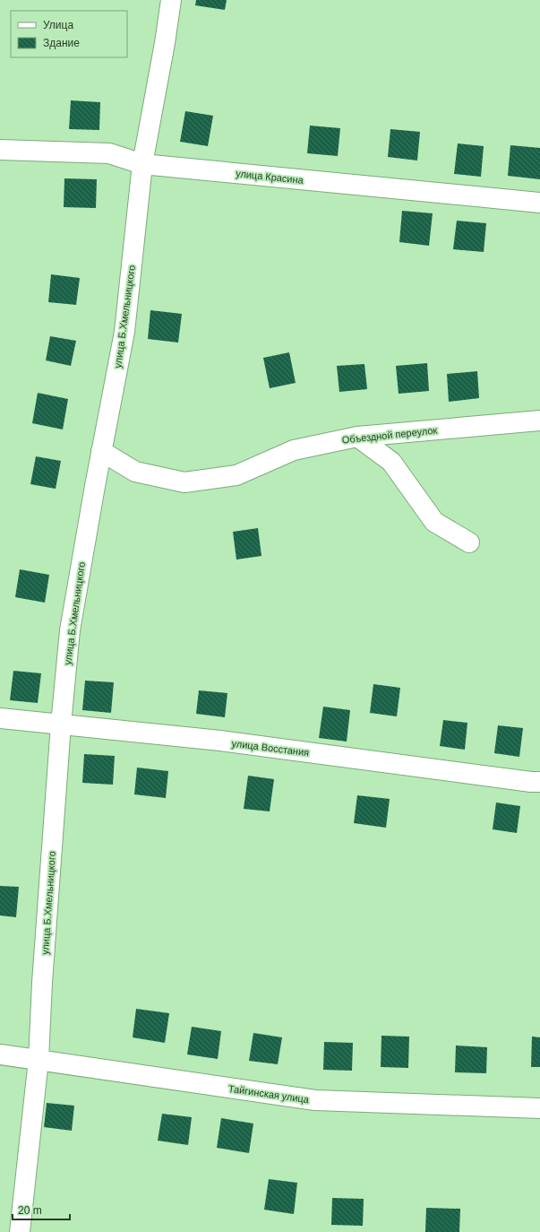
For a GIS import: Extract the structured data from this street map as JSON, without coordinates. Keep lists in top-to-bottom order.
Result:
{
  "streets": {
    "street": [
      "улица Красина",
      "улица Б.Хмельницкого",
      "Объездной переулок",
      "улица Восстания",
      "Тайгинская улица"
    ]
  },
  "crossings": [
    ["улица Красина", "улица Б.Хмельницкого"],
    ["улица Б.Хмельницкого", "Объездной переулок"],
    ["улица Б.Хмельницкого", "улица Восстания"],
    ["улица Б.Хмельницкого", "Тайгинская улица"]
  ],
  "legend": ["Улица", "Здание"],
  "scale_bar": "20 m"
}
